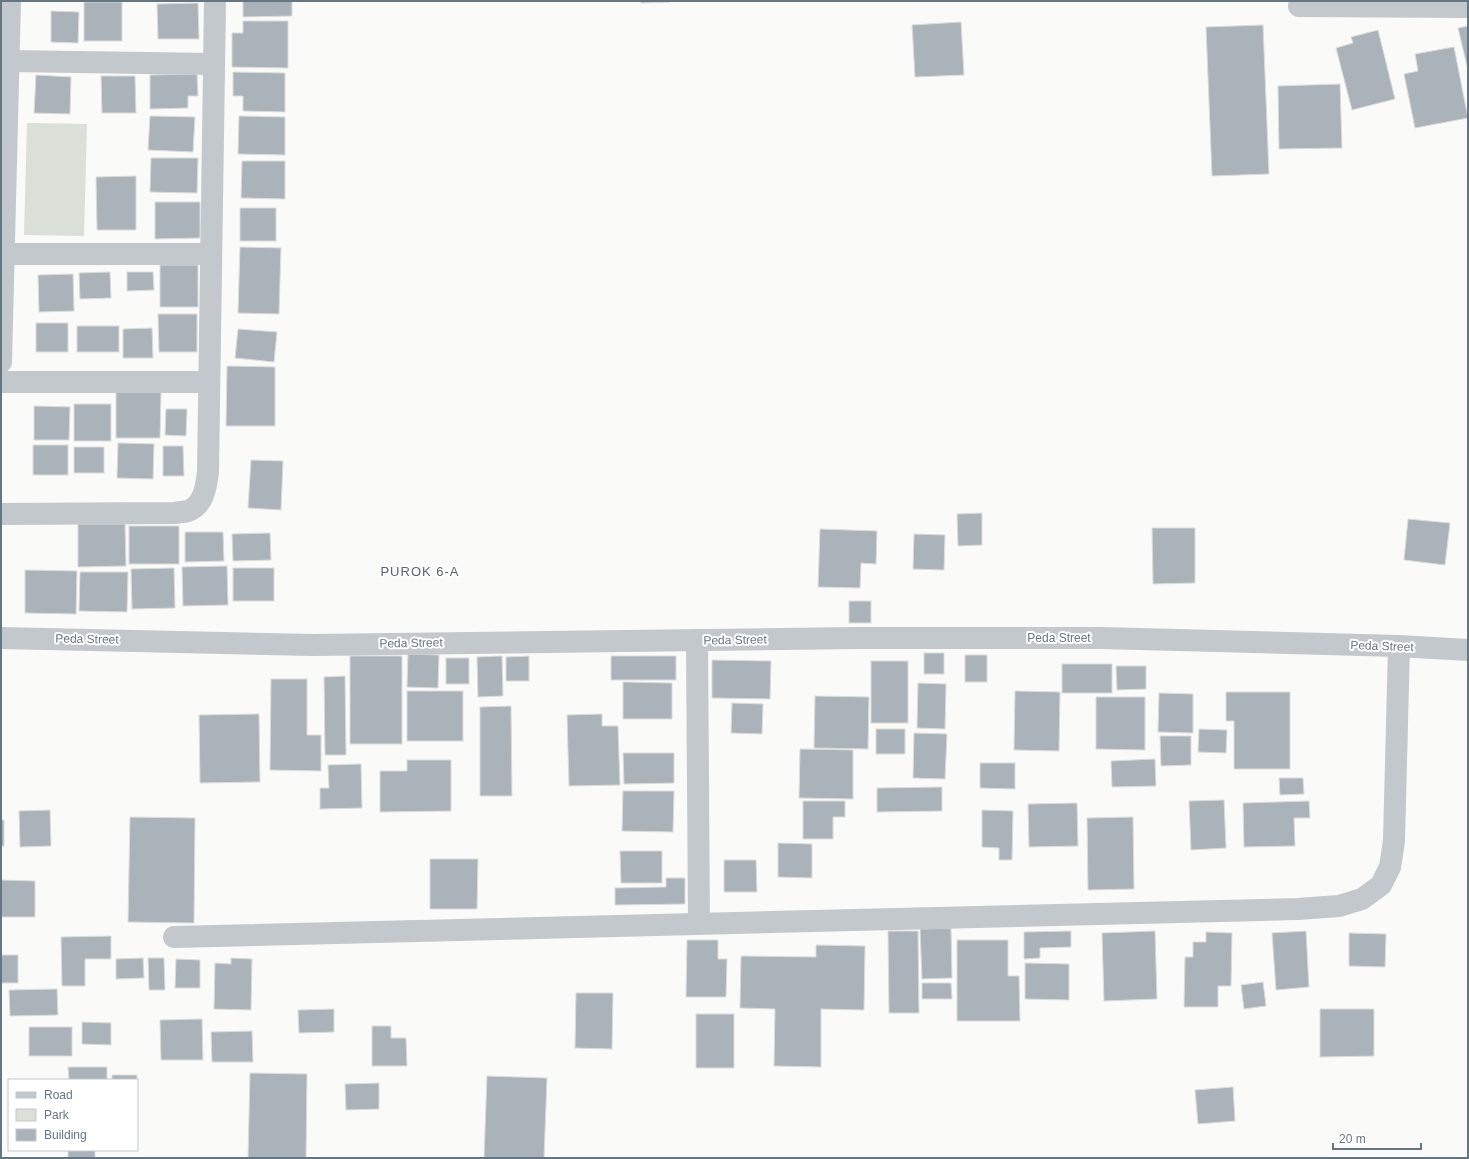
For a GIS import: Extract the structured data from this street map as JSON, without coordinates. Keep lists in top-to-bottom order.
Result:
{
  "streets": {
    "street": ["Peda Street"]
  },
  "districts": ["PUROK 6-A"],
  "legend": ["Road", "Park", "Building"],
  "scale_bar": "20 m"
}
